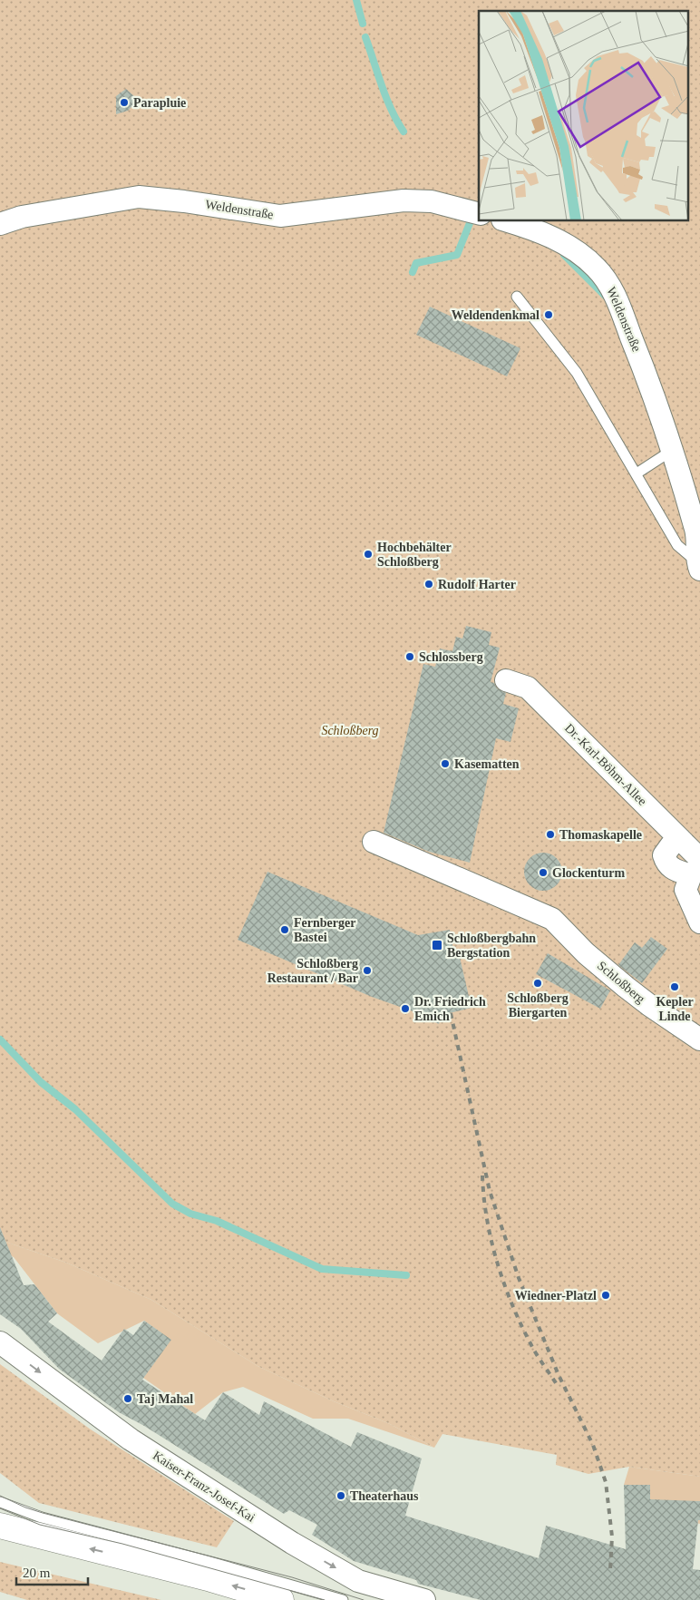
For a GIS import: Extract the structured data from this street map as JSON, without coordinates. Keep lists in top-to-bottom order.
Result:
{
  "streets": {
    "street": [
      "Weldenstraße",
      "Dr.-Karl-Böhm-Allee",
      "Schloßberg",
      "Kaiser-Franz-Josef-Kai"
    ]
  },
  "one_way": ["Kaiser-Franz-Josef-Kai"],
  "parks": ["Schloßberg"],
  "places": {
    "other": [
      "Parapluie",
      "Weldendenkmal",
      "Hochbehälter Schloßberg",
      "Rudolf Harter",
      "Schlossberg",
      "Kasematten",
      "Thomaskapelle",
      "Glockenturm",
      "Fernberger Bastei",
      "Schloßberg Restaurant / Bar",
      "Schloßberg Biergarten",
      "Kepler Linde",
      "Dr. Friedrich Emich",
      "Wiedner-Platzl",
      "Taj Mahal",
      "Theaterhaus"
    ],
    "transit": ["Schloßbergbahn Bergstation"]
  },
  "scale_bar": "20 m"
}
